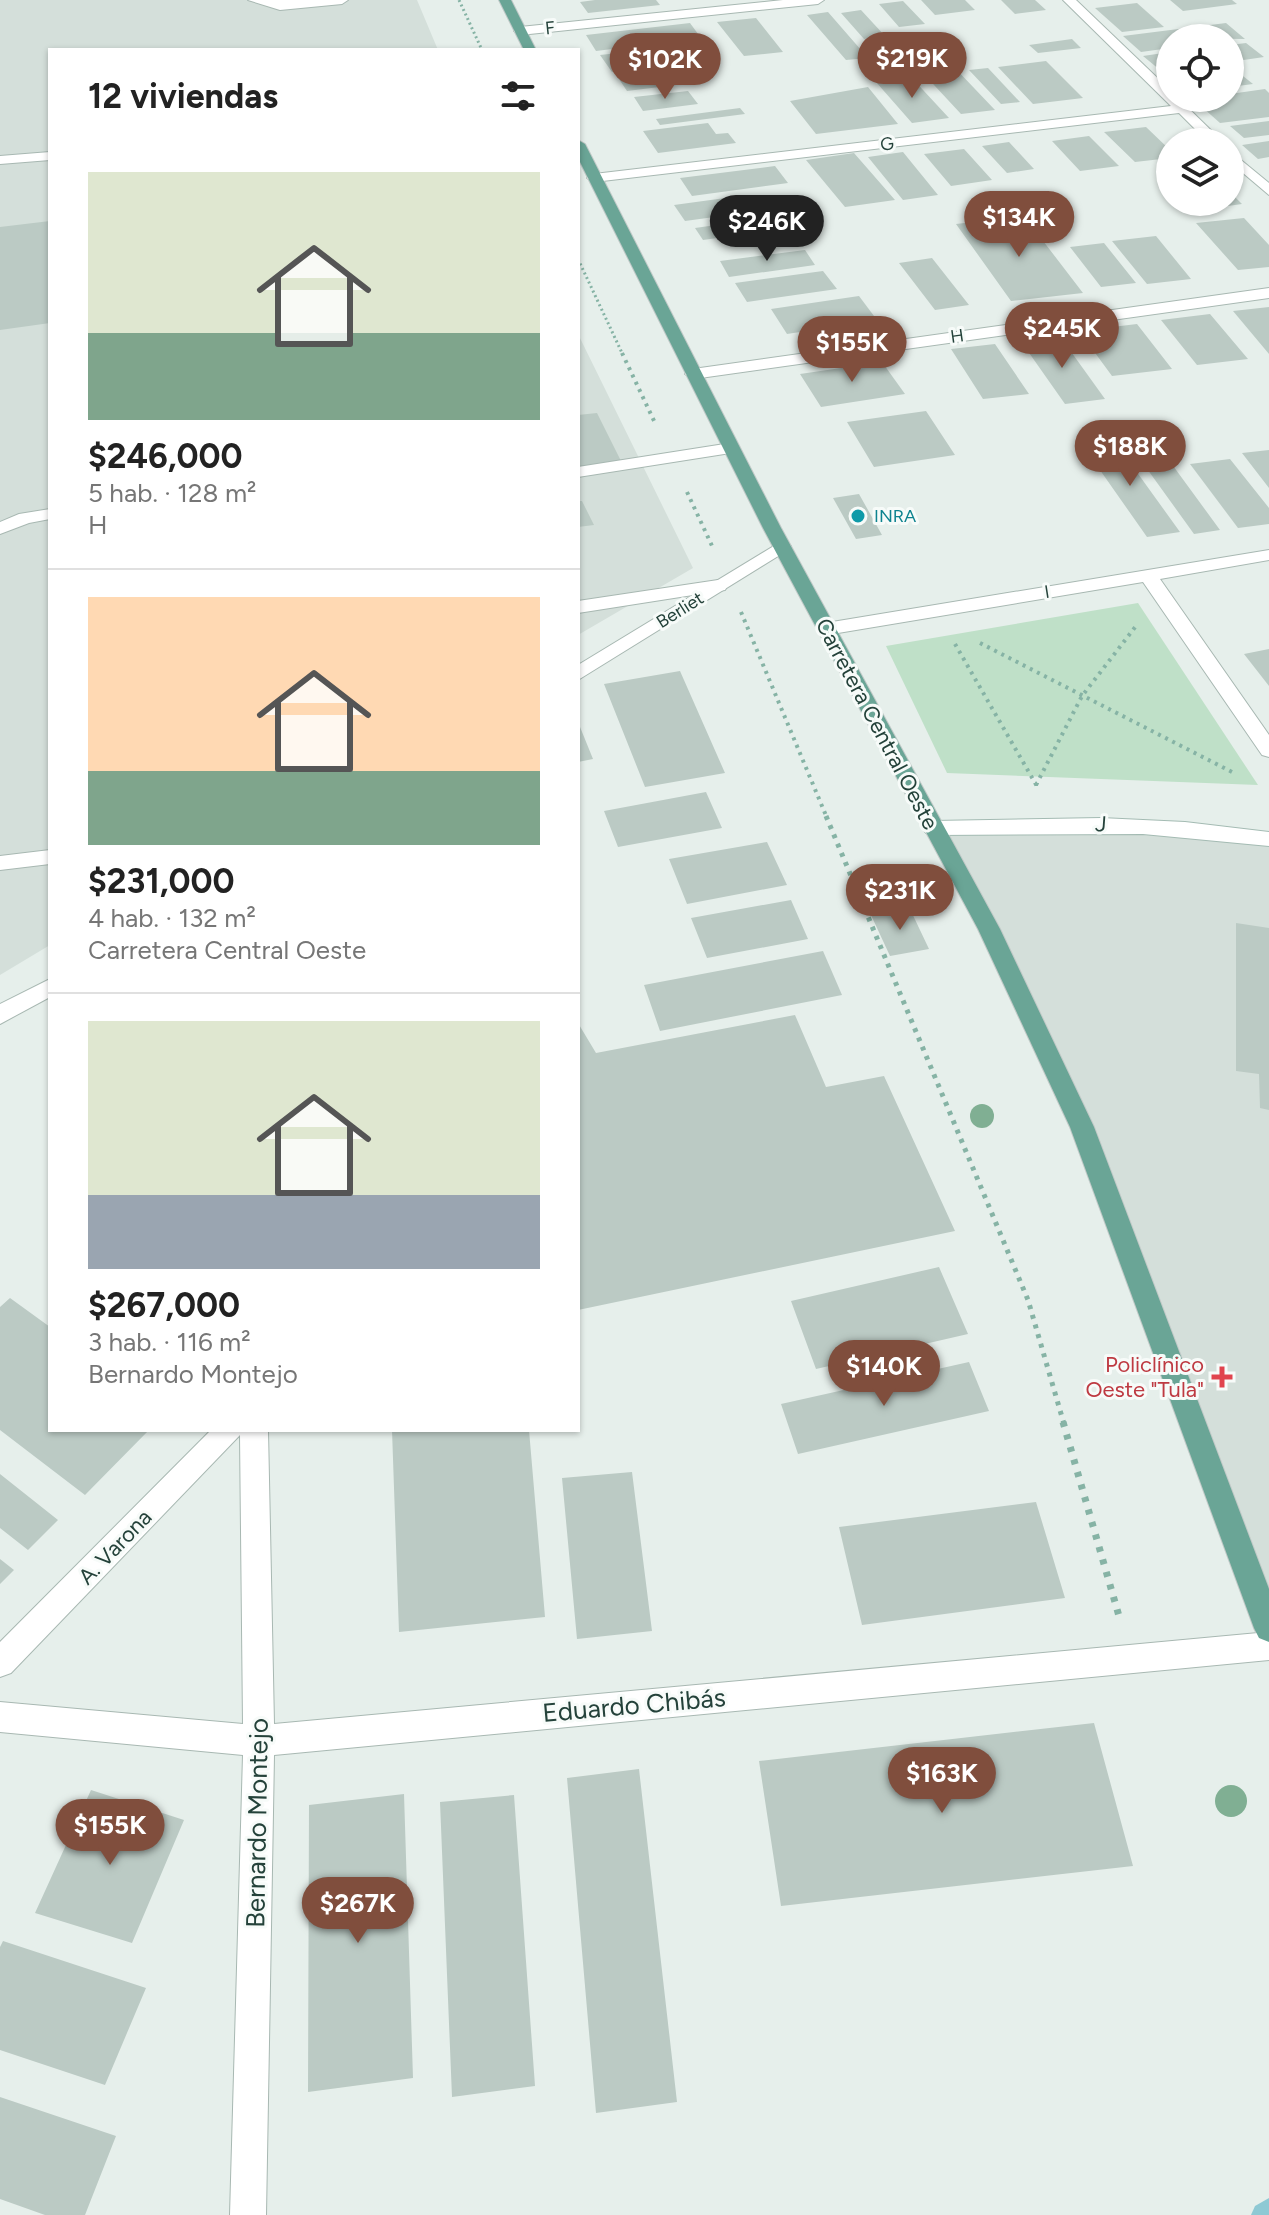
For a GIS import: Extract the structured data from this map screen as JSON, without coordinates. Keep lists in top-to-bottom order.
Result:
{
  "streets": {
    "main road": ["Carretera Central Oeste"],
    "street": [
      "F",
      "G",
      "H",
      "I",
      "Berliet",
      "J",
      "A. Varona",
      "Eduardo Chibás",
      "Bernardo Montejo"
    ]
  },
  "crossings": [
    ["G", "Carretera Central Oeste"],
    ["H", "Carretera Central Oeste"],
    ["I", "Carretera Central Oeste"],
    ["Berliet", "Carretera Central Oeste"],
    ["Carretera Central Oeste", "J"],
    ["Eduardo Chibás", "Bernardo Montejo"]
  ],
  "places": {
    "other": ["INRA"],
    "health": ["Policlínico Oeste \"Tula\""]
  },
  "page": {
    "price": [
      "$219K",
      "$102K",
      "$134K",
      "$246K",
      "$245K",
      "$155K",
      "$188K",
      "$231K",
      "$140K",
      "$163K",
      "$155K",
      "$267K"
    ],
    "heading": "12 viviendas",
    "list": [
      {
        "name": "$246,000",
        "note": "5 hab. · 128 m² · H"
      },
      {
        "name": "$231,000",
        "note": "4 hab. · 132 m² · Carretera Central Oeste"
      },
      {
        "name": "$267,000",
        "note": "3 hab. · 116 m² · Bernardo Montejo"
      }
    ]
  }
}
